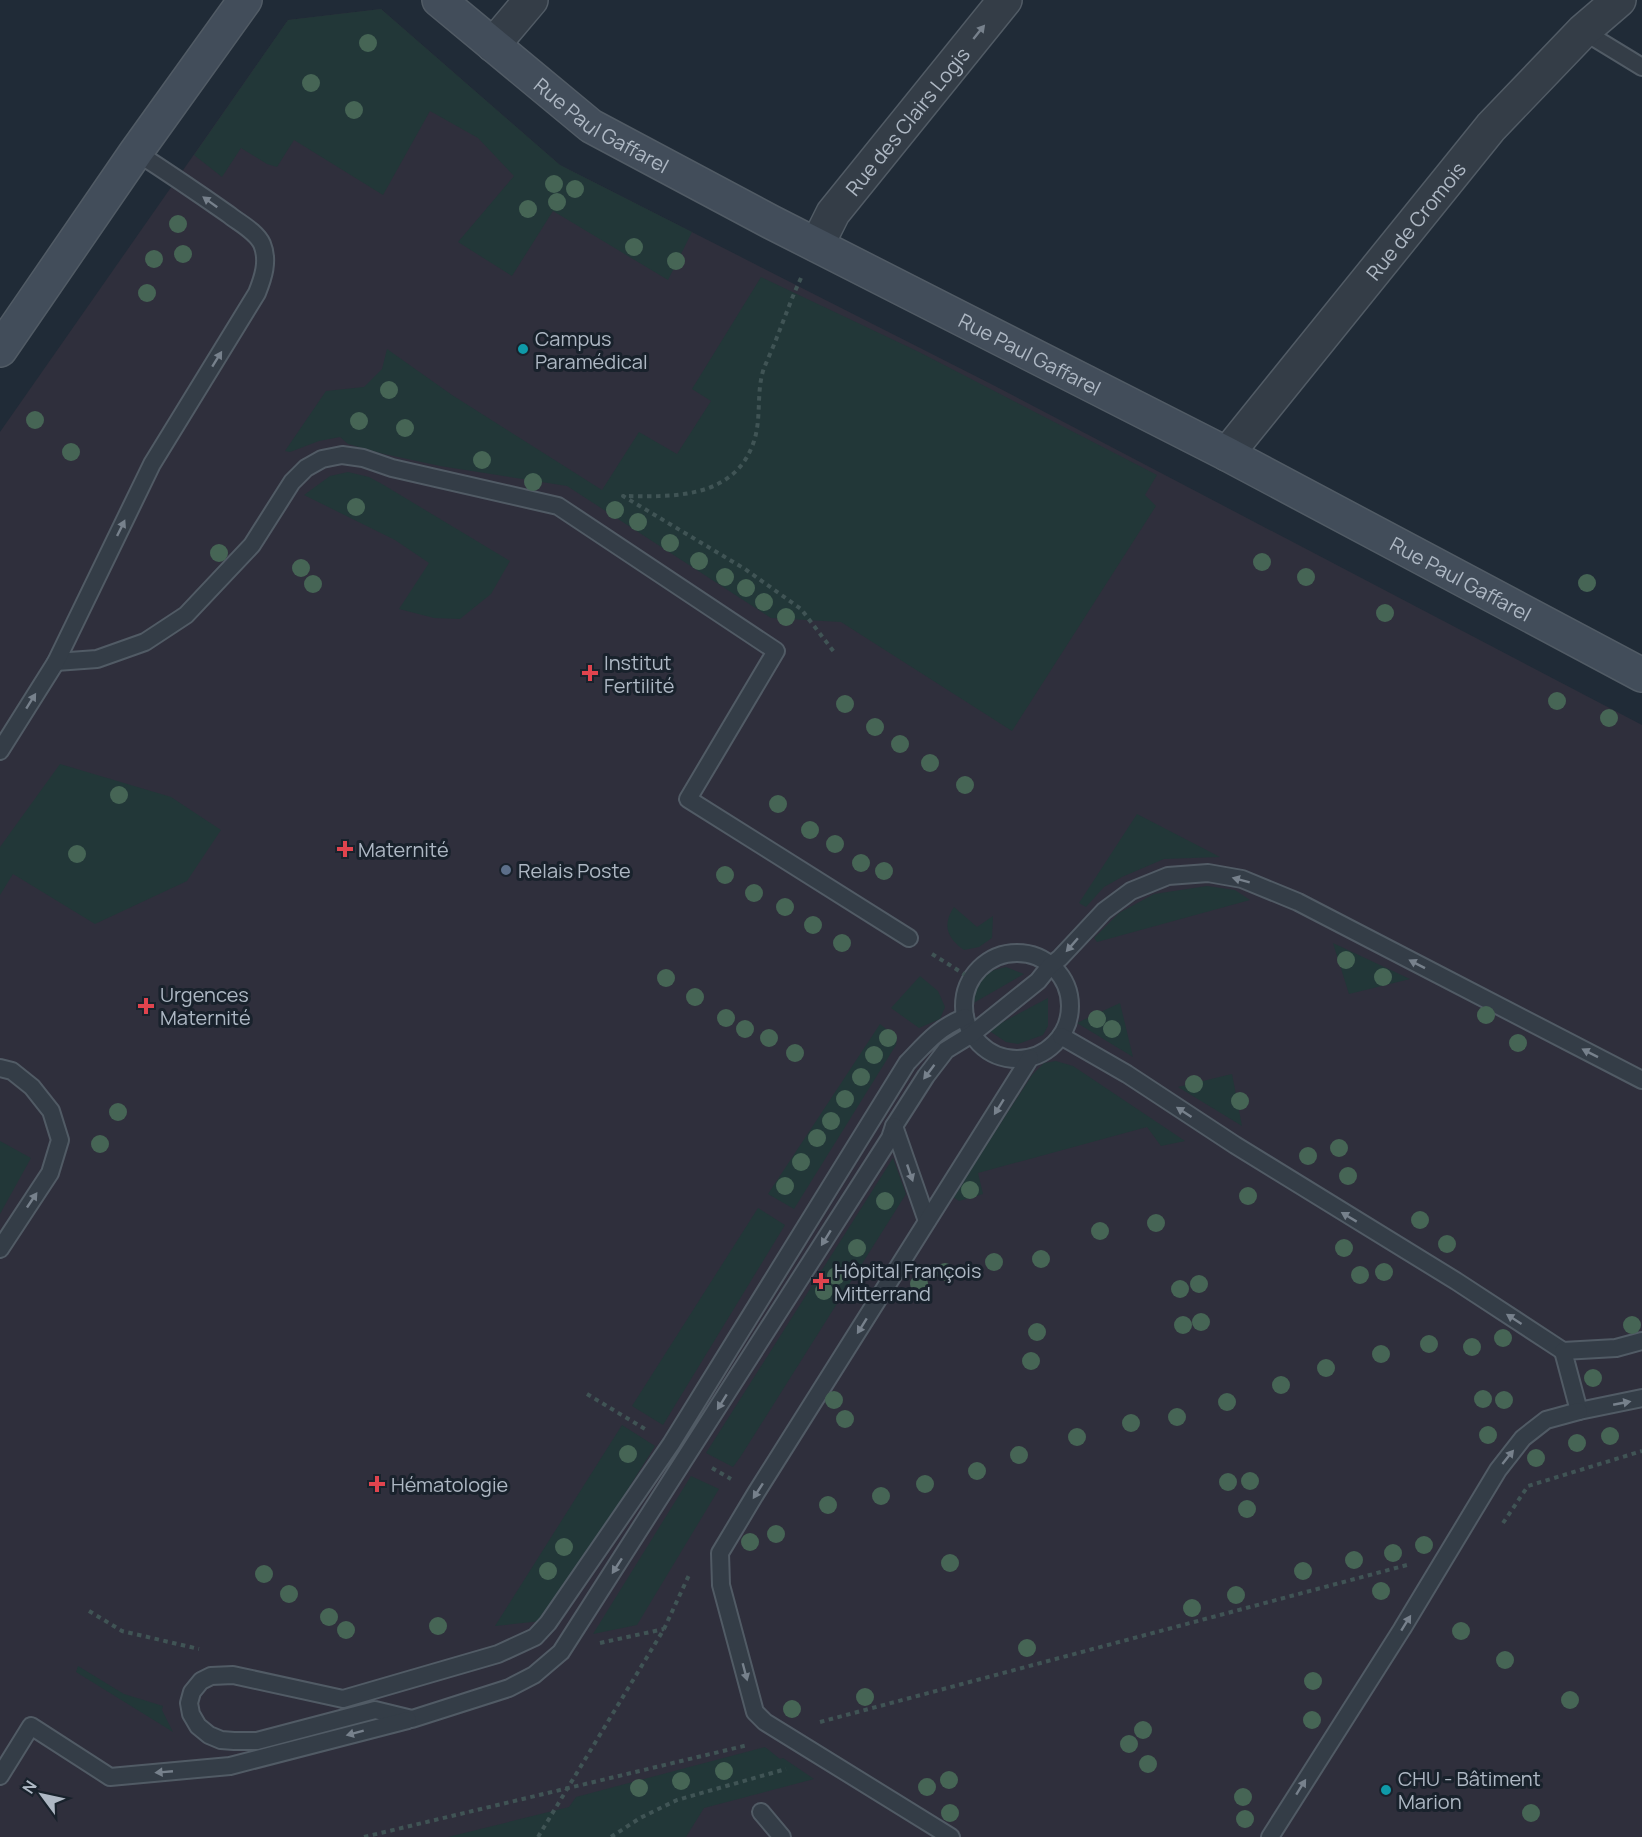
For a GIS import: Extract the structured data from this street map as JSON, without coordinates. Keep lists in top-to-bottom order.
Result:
{
  "streets": {
    "street": ["Rue des Clairs Logis", "Rue Paul Gaffarel", "Rue de Cromois"]
  },
  "crossings": [
    ["Rue des Clairs Logis", "Rue Paul Gaffarel"],
    ["Rue Paul Gaffarel", "Rue de Cromois"]
  ],
  "one_way": ["Rue des Clairs Logis"],
  "places": {
    "other": ["Campus Paramédical", "Relais Poste", "CHU - Bâtiment Marion"],
    "health": [
      "Institut Fertilité",
      "Maternité",
      "Urgences Maternité",
      "Hôpital François Mitterrand",
      "Hématologie"
    ]
  },
  "north": "top left"
}
